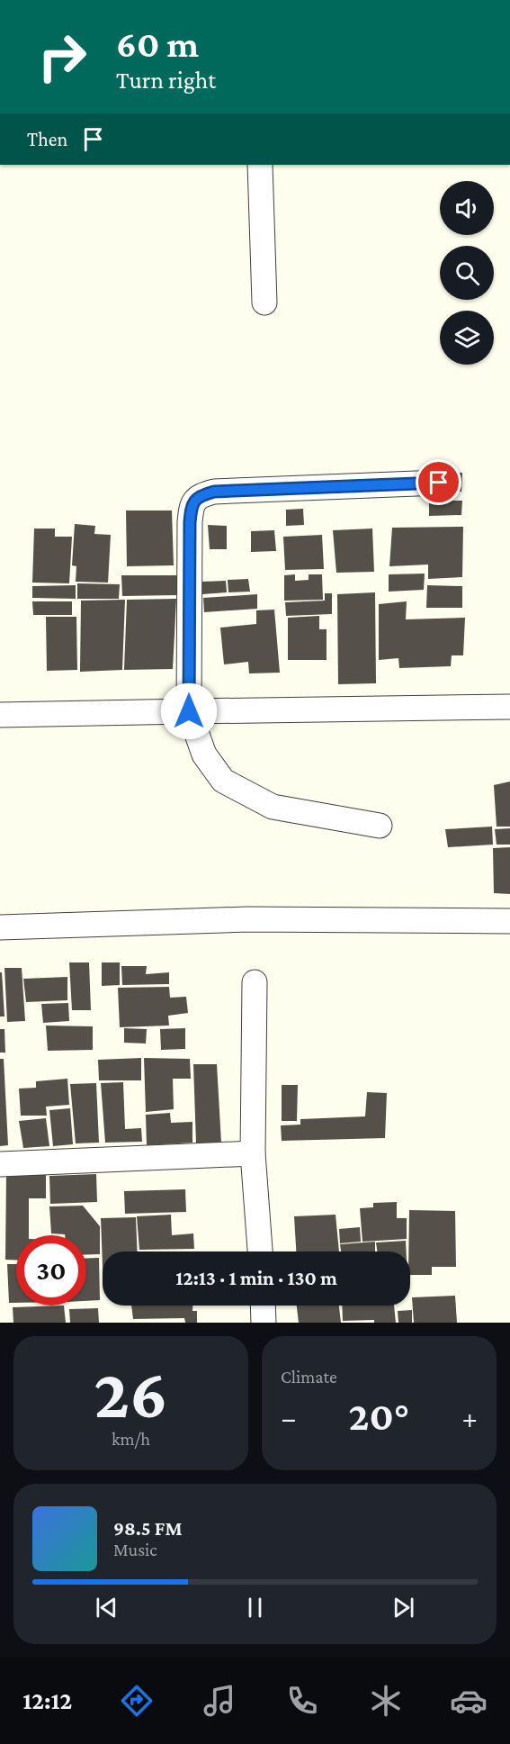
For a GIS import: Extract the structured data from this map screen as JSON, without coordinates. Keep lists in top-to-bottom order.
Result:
{
  "page": {
    "turn": ["60 m", "Turn right"],
    "then": "Then",
    "limit": "30",
    "trip": "12:13 · 1 min · 130 m",
    "tile": [
      ["26", "km/h"],
      "Climate"
    ],
    "heat": ["−", "20°", "+"],
    "song": ["98.5 FM", "Music"],
    "tabs": "12:12"
  }
}
